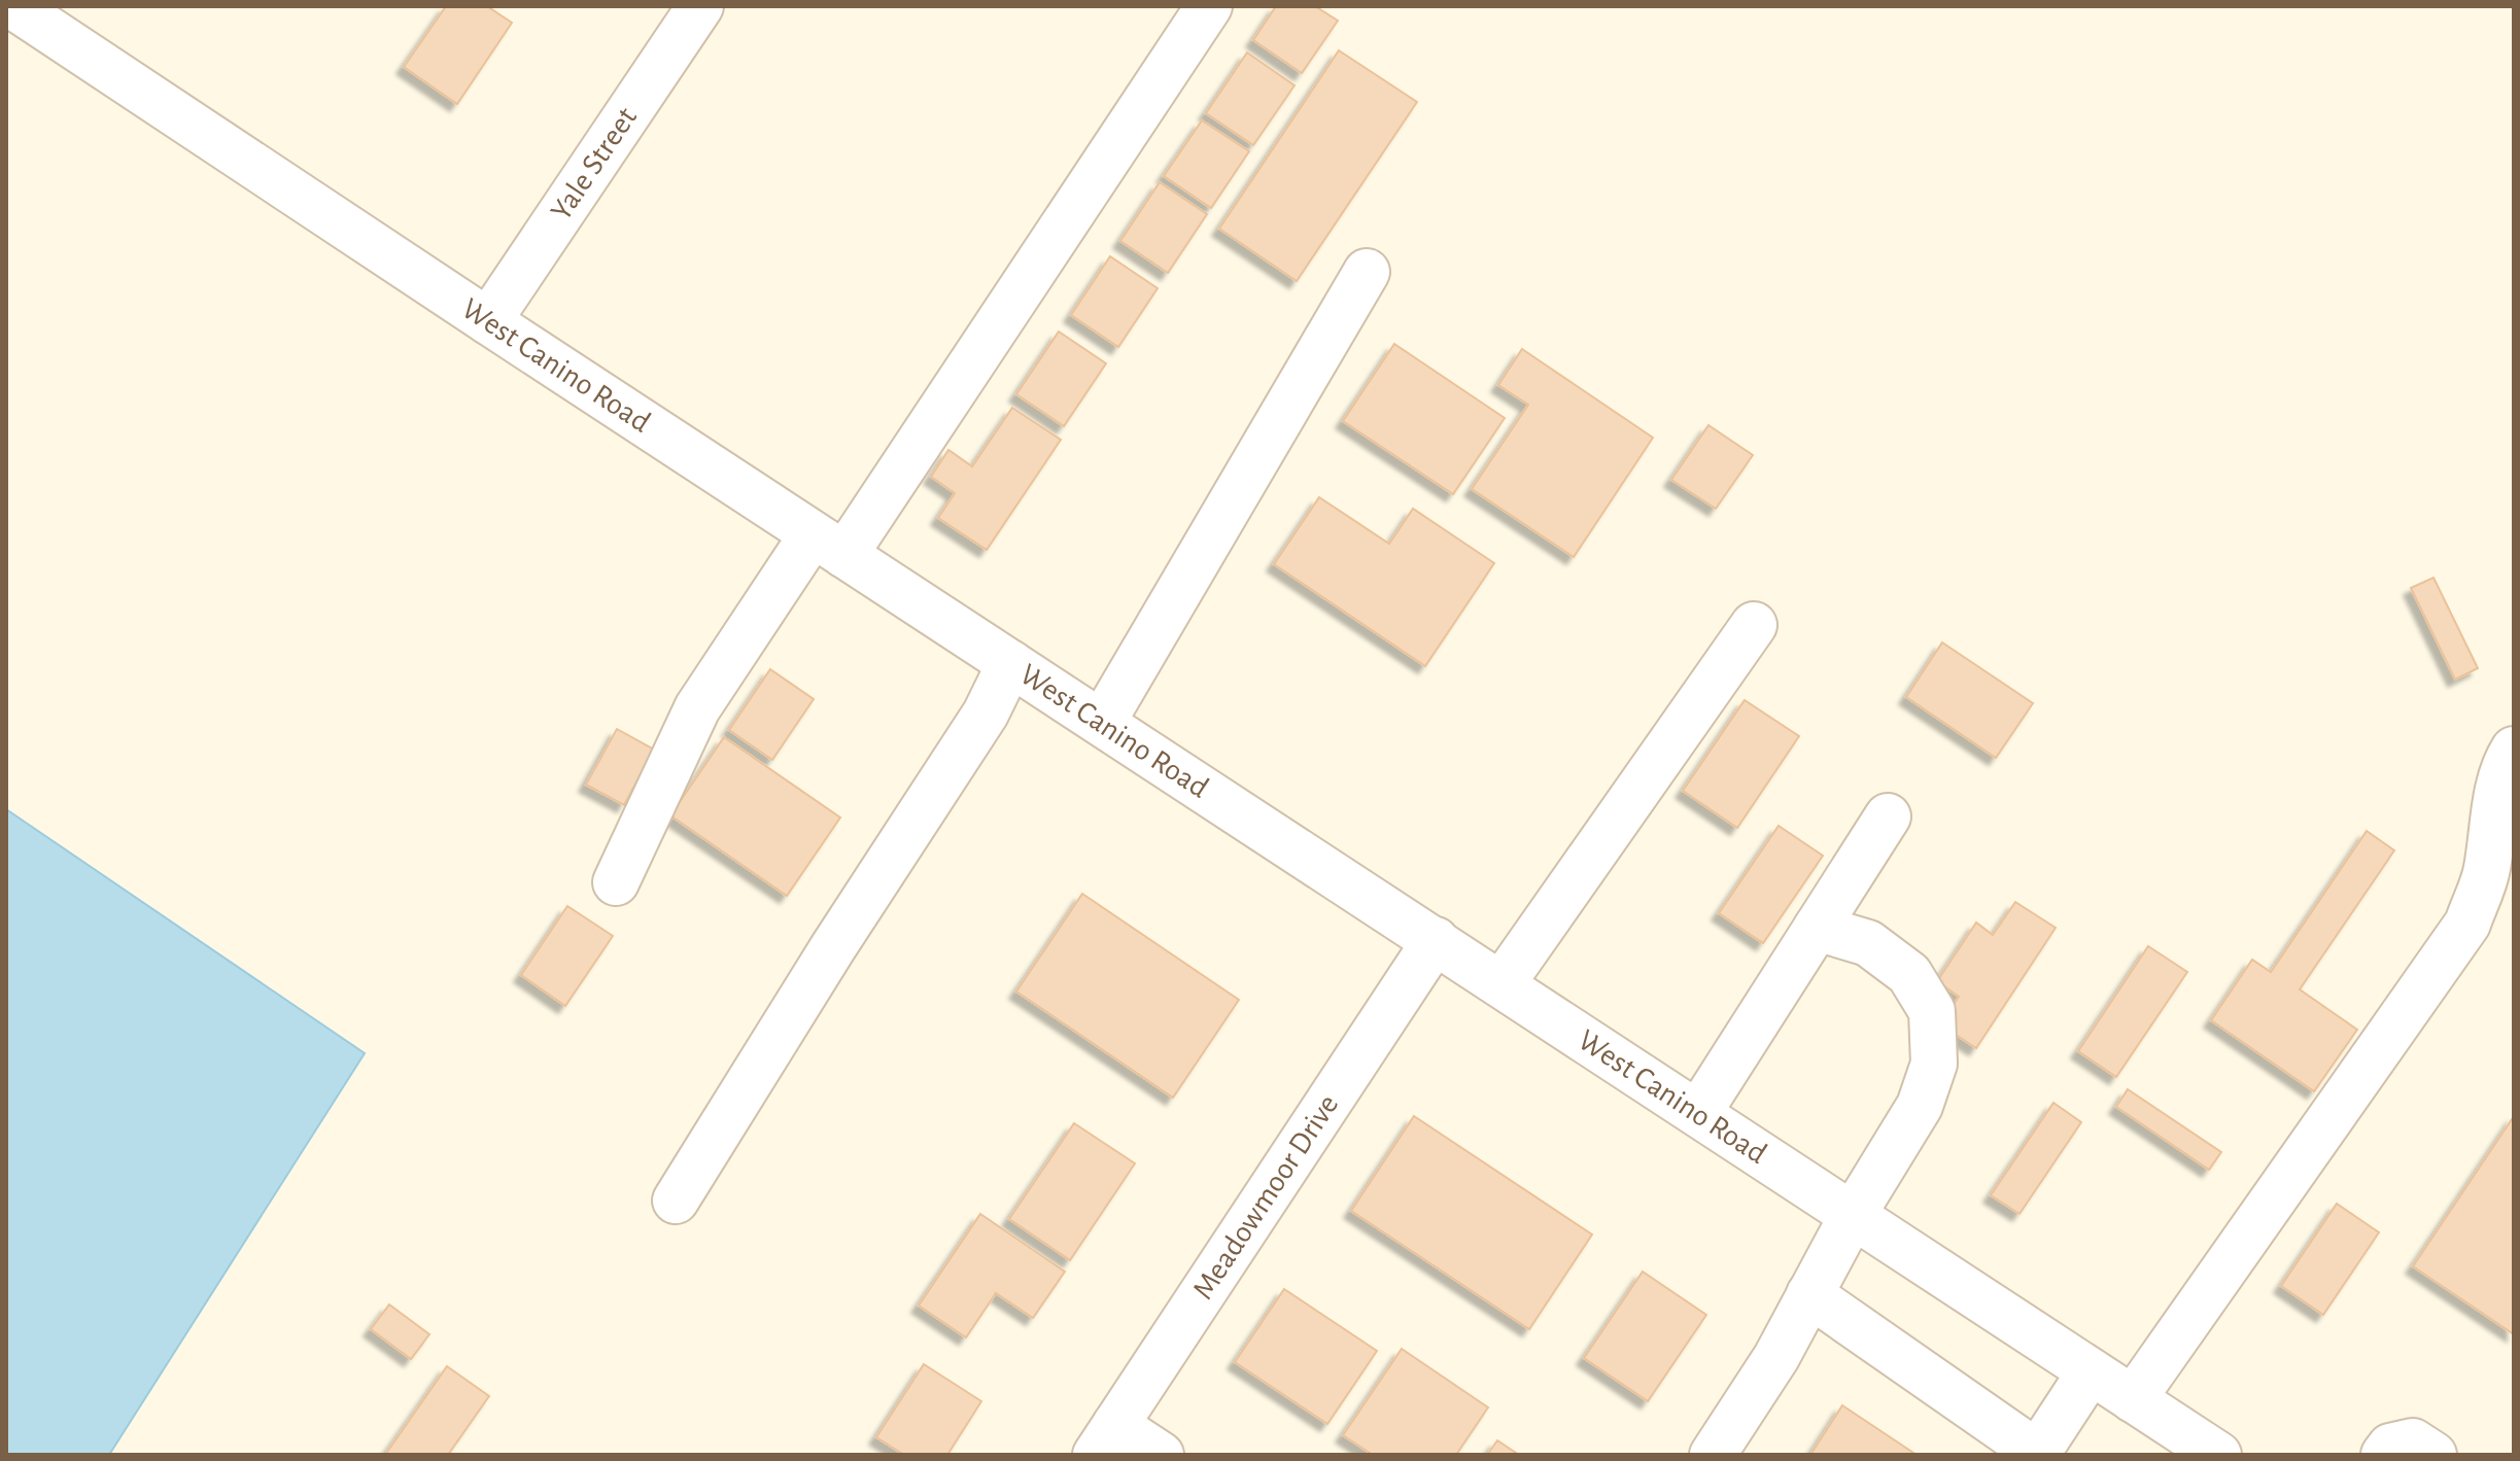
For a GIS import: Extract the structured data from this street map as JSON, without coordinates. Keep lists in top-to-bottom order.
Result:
{
  "streets": {
    "street": ["Yale Street", "West Canino Road", "Meadowmoor Drive"]
  },
  "crossings": [
    ["Yale Street", "West Canino Road"],
    ["West Canino Road", "Meadowmoor Drive"]
  ]
}
